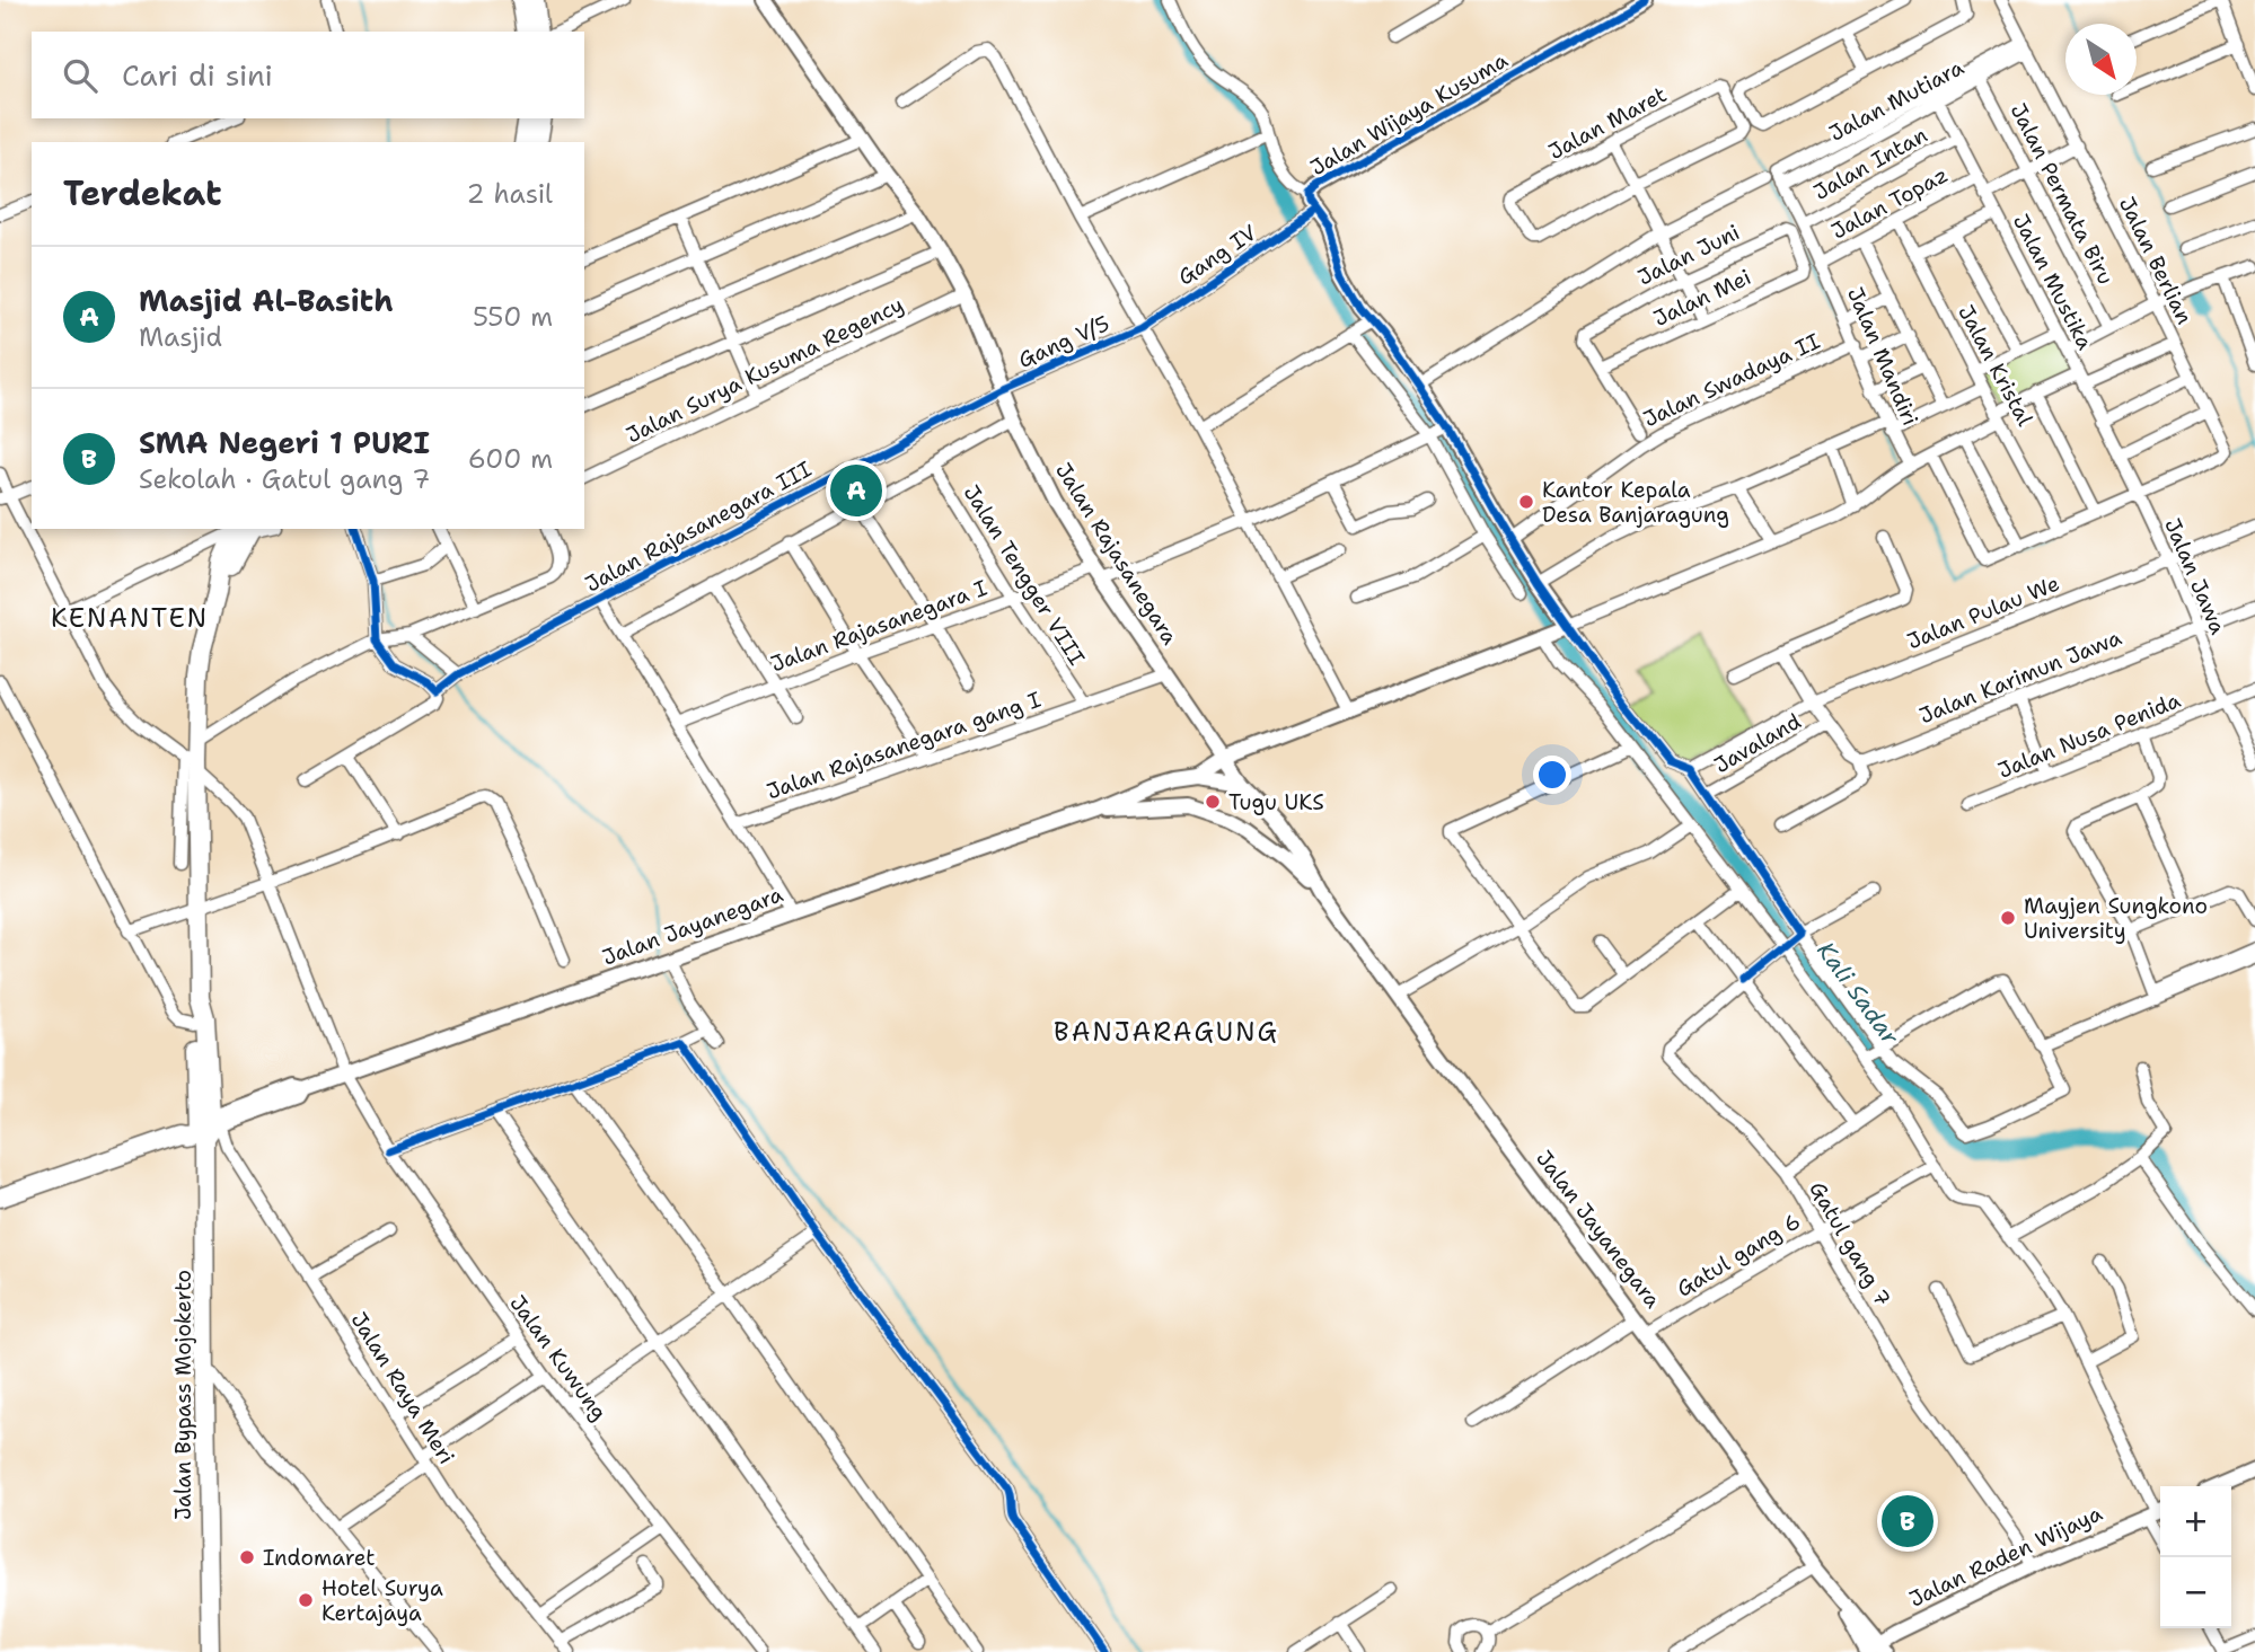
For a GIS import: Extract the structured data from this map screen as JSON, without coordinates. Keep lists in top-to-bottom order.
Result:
{
  "streets": {
    "highway": ["Jalan Bypass Mojokerto"],
    "main road": [
      "Jalan Wijaya Kusuma",
      "Jalan Rajasanegara",
      "Jalan Jayanegara",
      "Jalan Raden Wijaya"
    ],
    "street": [
      "Jalan Mutiara",
      "Jalan Maret",
      "Jalan Intan",
      "Jalan Permata Biru",
      "Jalan Topaz",
      "Gang IV",
      "Jalan Juni",
      "Jalan Berlian",
      "Jalan Mustika",
      "Jalan Mei",
      "Gang V/5",
      "Jalan Mandiri",
      "Jalan Kristal",
      "Jalan Surya Kusuma Regency",
      "Jalan Swadaya II",
      "Jalan Rajasanegara III",
      "Jalan Tengger VIII",
      "Jalan Jawa",
      "Jalan Pulau We",
      "Jalan Rajasanegara I",
      "Jalan Karimun Jawa",
      "Jalan Nusa Penida",
      "Javaland",
      "Jalan Rajasanegara gang I",
      "Gatul gang 7",
      "Gatul gang 6",
      "Jalan Kuwung",
      "Jalan Raya Meri"
    ]
  },
  "crossings": [
    ["Jalan Mutiara", "Jalan Permata Biru"],
    ["Jalan Mutiara", "Jalan Berlian"],
    ["Jalan Mutiara", "Jalan Mustika"],
    ["Jalan Mutiara", "Jalan Mandiri"],
    ["Jalan Wijaya Kusuma", "Gang IV"],
    ["Jalan Wijaya Kusuma", "Jalan Swadaya II"],
    ["Jalan Wijaya Kusuma", "Jalan Rajasanegara I"],
    ["Jalan Intan", "Jalan Mustika"],
    ["Jalan Intan", "Jalan Mandiri"],
    ["Jalan Topaz", "Jalan Mustika"],
    ["Jalan Topaz", "Jalan Mandiri"],
    ["Jalan Topaz", "Jalan Kristal"],
    ["Gang IV", "Gang V/5"],
    ["Jalan Juni", "Jalan Mei"],
    ["Jalan Berlian", "Jalan Mustika"],
    ["Jalan Berlian", "Jalan Jawa"],
    ["Jalan Mustika", "Jalan Jawa"],
    ["Gang V/5", "Jalan Rajasanegara III"],
    ["Gang V/5", "Jalan Rajasanegara"],
    ["Jalan Mandiri", "Jalan Swadaya II"],
    ["Jalan Surya Kusuma Regency", "Jalan Rajasanegara"],
    ["Jalan Rajasanegara III", "Jalan Rajasanegara"],
    ["Jalan Rajasanegara", "Jalan Rajasanegara I"],
    ["Jalan Rajasanegara", "Jalan Rajasanegara gang I"],
    ["Jalan Rajasanegara", "Jalan Jayanegara"],
    ["Jalan Tengger VIII", "Jalan Rajasanegara I"],
    ["Jalan Tengger VIII", "Jalan Rajasanegara gang I"],
    ["Jalan Jawa", "Jalan Pulau We"],
    ["Jalan Jawa", "Jalan Karimun Jawa"],
    ["Jalan Jawa", "Jalan Nusa Penida"],
    ["Jalan Jayanegara", "Gatul gang 6"],
    ["Jalan Jayanegara", "Jalan Kuwung"],
    ["Jalan Jayanegara", "Jalan Raya Meri"],
    ["Jalan Jayanegara", "Jalan Bypass Mojokerto"],
    ["Jalan Jayanegara", "Jalan Raden Wijaya"],
    ["Gatul gang 7", "Gatul gang 6"],
    ["Gatul gang 7", "Jalan Raden Wijaya"],
    ["Jalan Kuwung", "Jalan Bypass Mojokerto"],
    ["Jalan Raya Meri", "Jalan Bypass Mojokerto"]
  ],
  "districts": ["KENANTEN", "BANJARAGUNG"],
  "water": ["Kali Sadar"],
  "places": [
    "Kantor Kepala Desa Banjaragung",
    "Tugu UKS",
    "Mayjen Sungkono University",
    "Indomaret",
    "Hotel Surya Kertajaya"
  ],
  "north": "bottom right",
  "page": {
    "search": "Cari di sini",
    "heading": ["Terdekat", "2 hasil"],
    "list": [
      {
        "mark": "A",
        "name": "Masjid Al-Basith",
        "note": "Masjid",
        "value": "550 m"
      },
      {
        "mark": "B",
        "name": "SMA Negeri 1 PURI",
        "note": "Sekolah · Gatul gang 7",
        "value": "600 m"
      }
    ],
    "pins": ["A", "B"],
    "map_buttons": ["+", "−"]
  }
}
